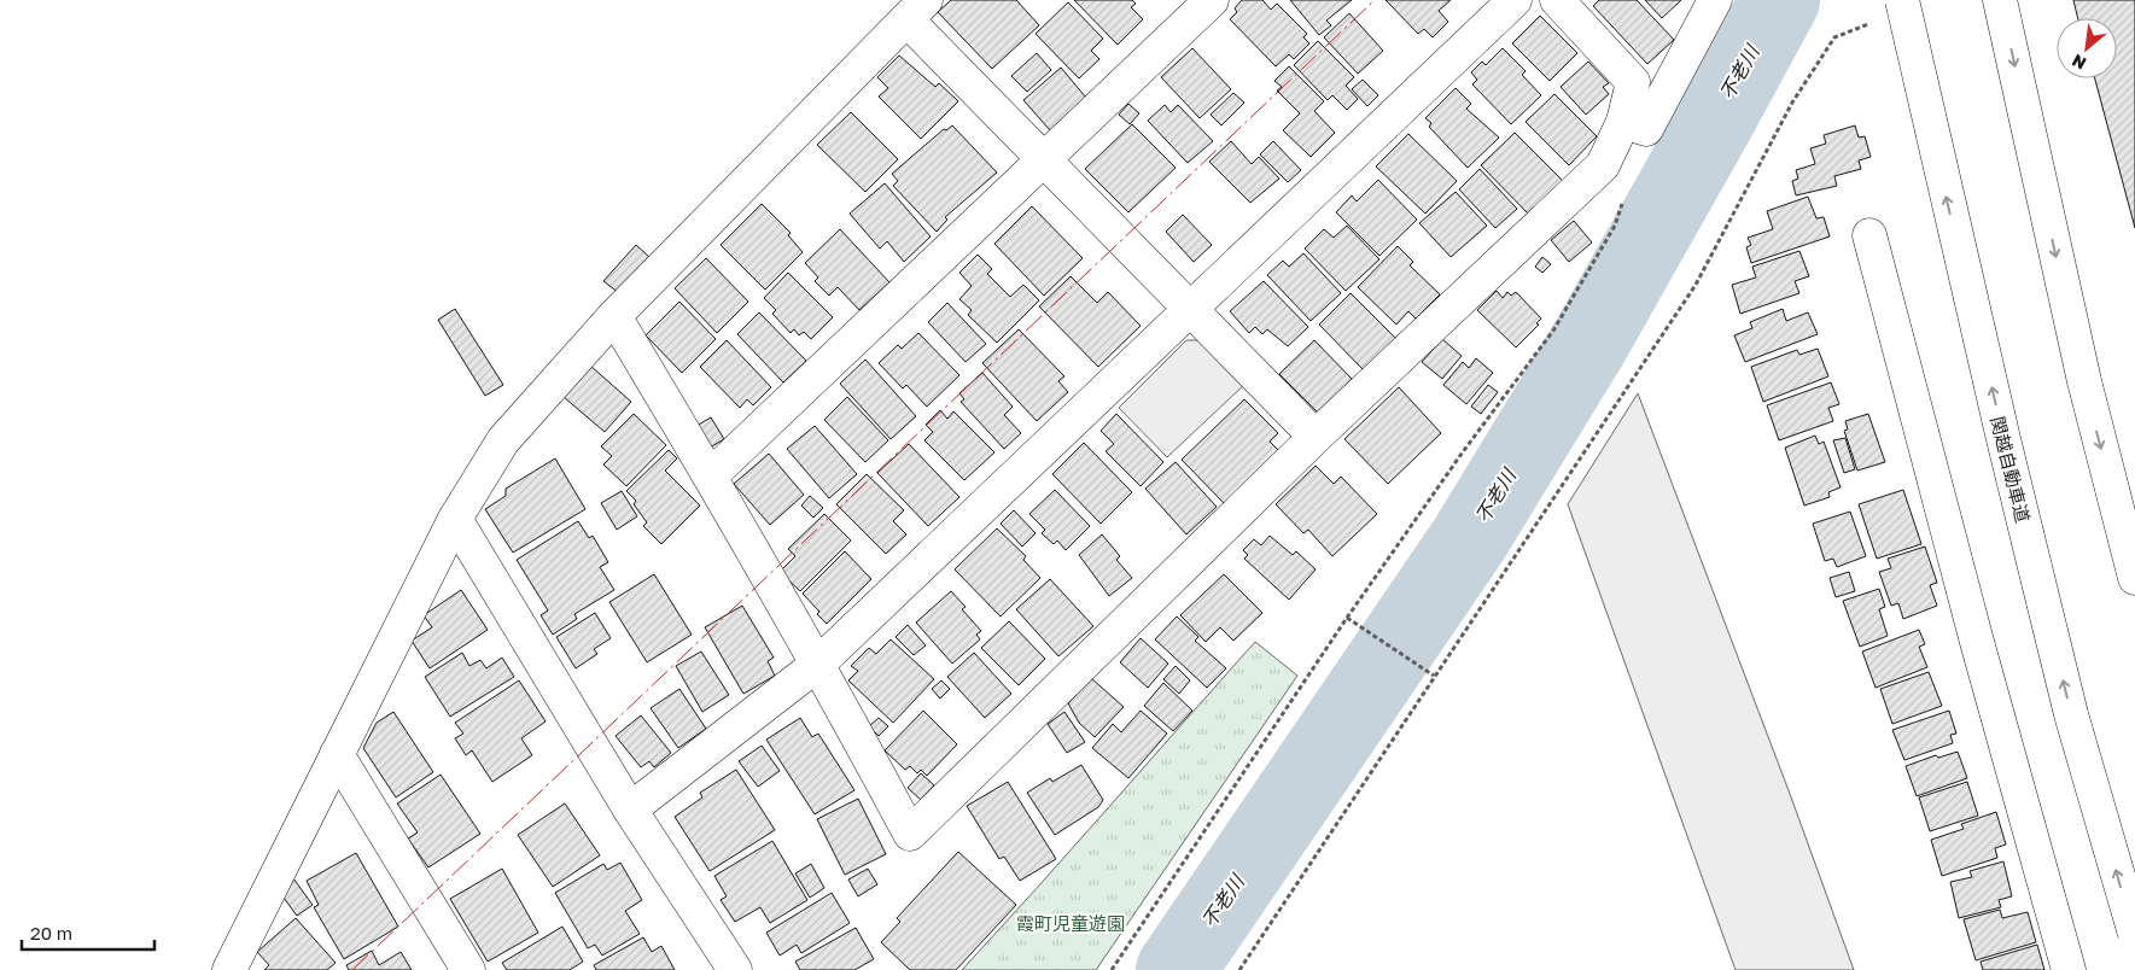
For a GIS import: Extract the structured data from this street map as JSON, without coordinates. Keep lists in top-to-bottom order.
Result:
{
  "streets": {
    "main road": ["関越自動車道"]
  },
  "water": ["不老川"],
  "parks": ["霞町児童遊園"],
  "scale_bar": "20 m",
  "north": "bottom left"
}
